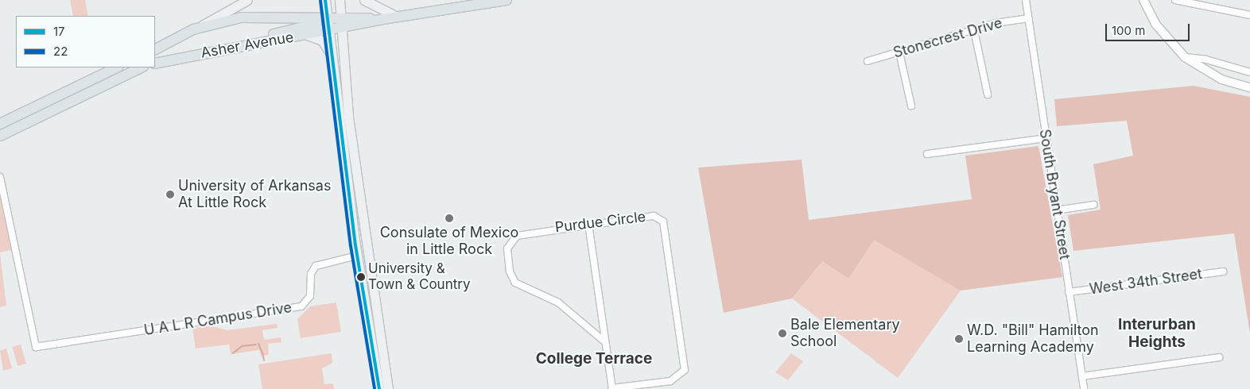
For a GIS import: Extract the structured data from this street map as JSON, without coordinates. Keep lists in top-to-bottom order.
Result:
{
  "streets": {
    "main road": ["Asher Avenue"],
    "street": [
      "Stonecrest Drive",
      "South Bryant Street",
      "Purdue Circle",
      "West 34th Street",
      "U A L R Campus Drive"
    ]
  },
  "crossings": [
    ["Stonecrest Drive", "South Bryant Street"],
    ["South Bryant Street", "West 34th Street"]
  ],
  "districts": ["Interurban Heights", "College Terrace"],
  "places": [
    "University of Arkansas At Little Rock",
    "Consulate of Mexico in Little Rock",
    "University & Town & Country",
    "Bale Elementary School",
    "W.D. \"Bill\" Hamilton Learning Academy"
  ],
  "lines": ["transit line 17", "transit line 22"],
  "legend": ["17", "22"],
  "scale_bar": "100 m"
}
